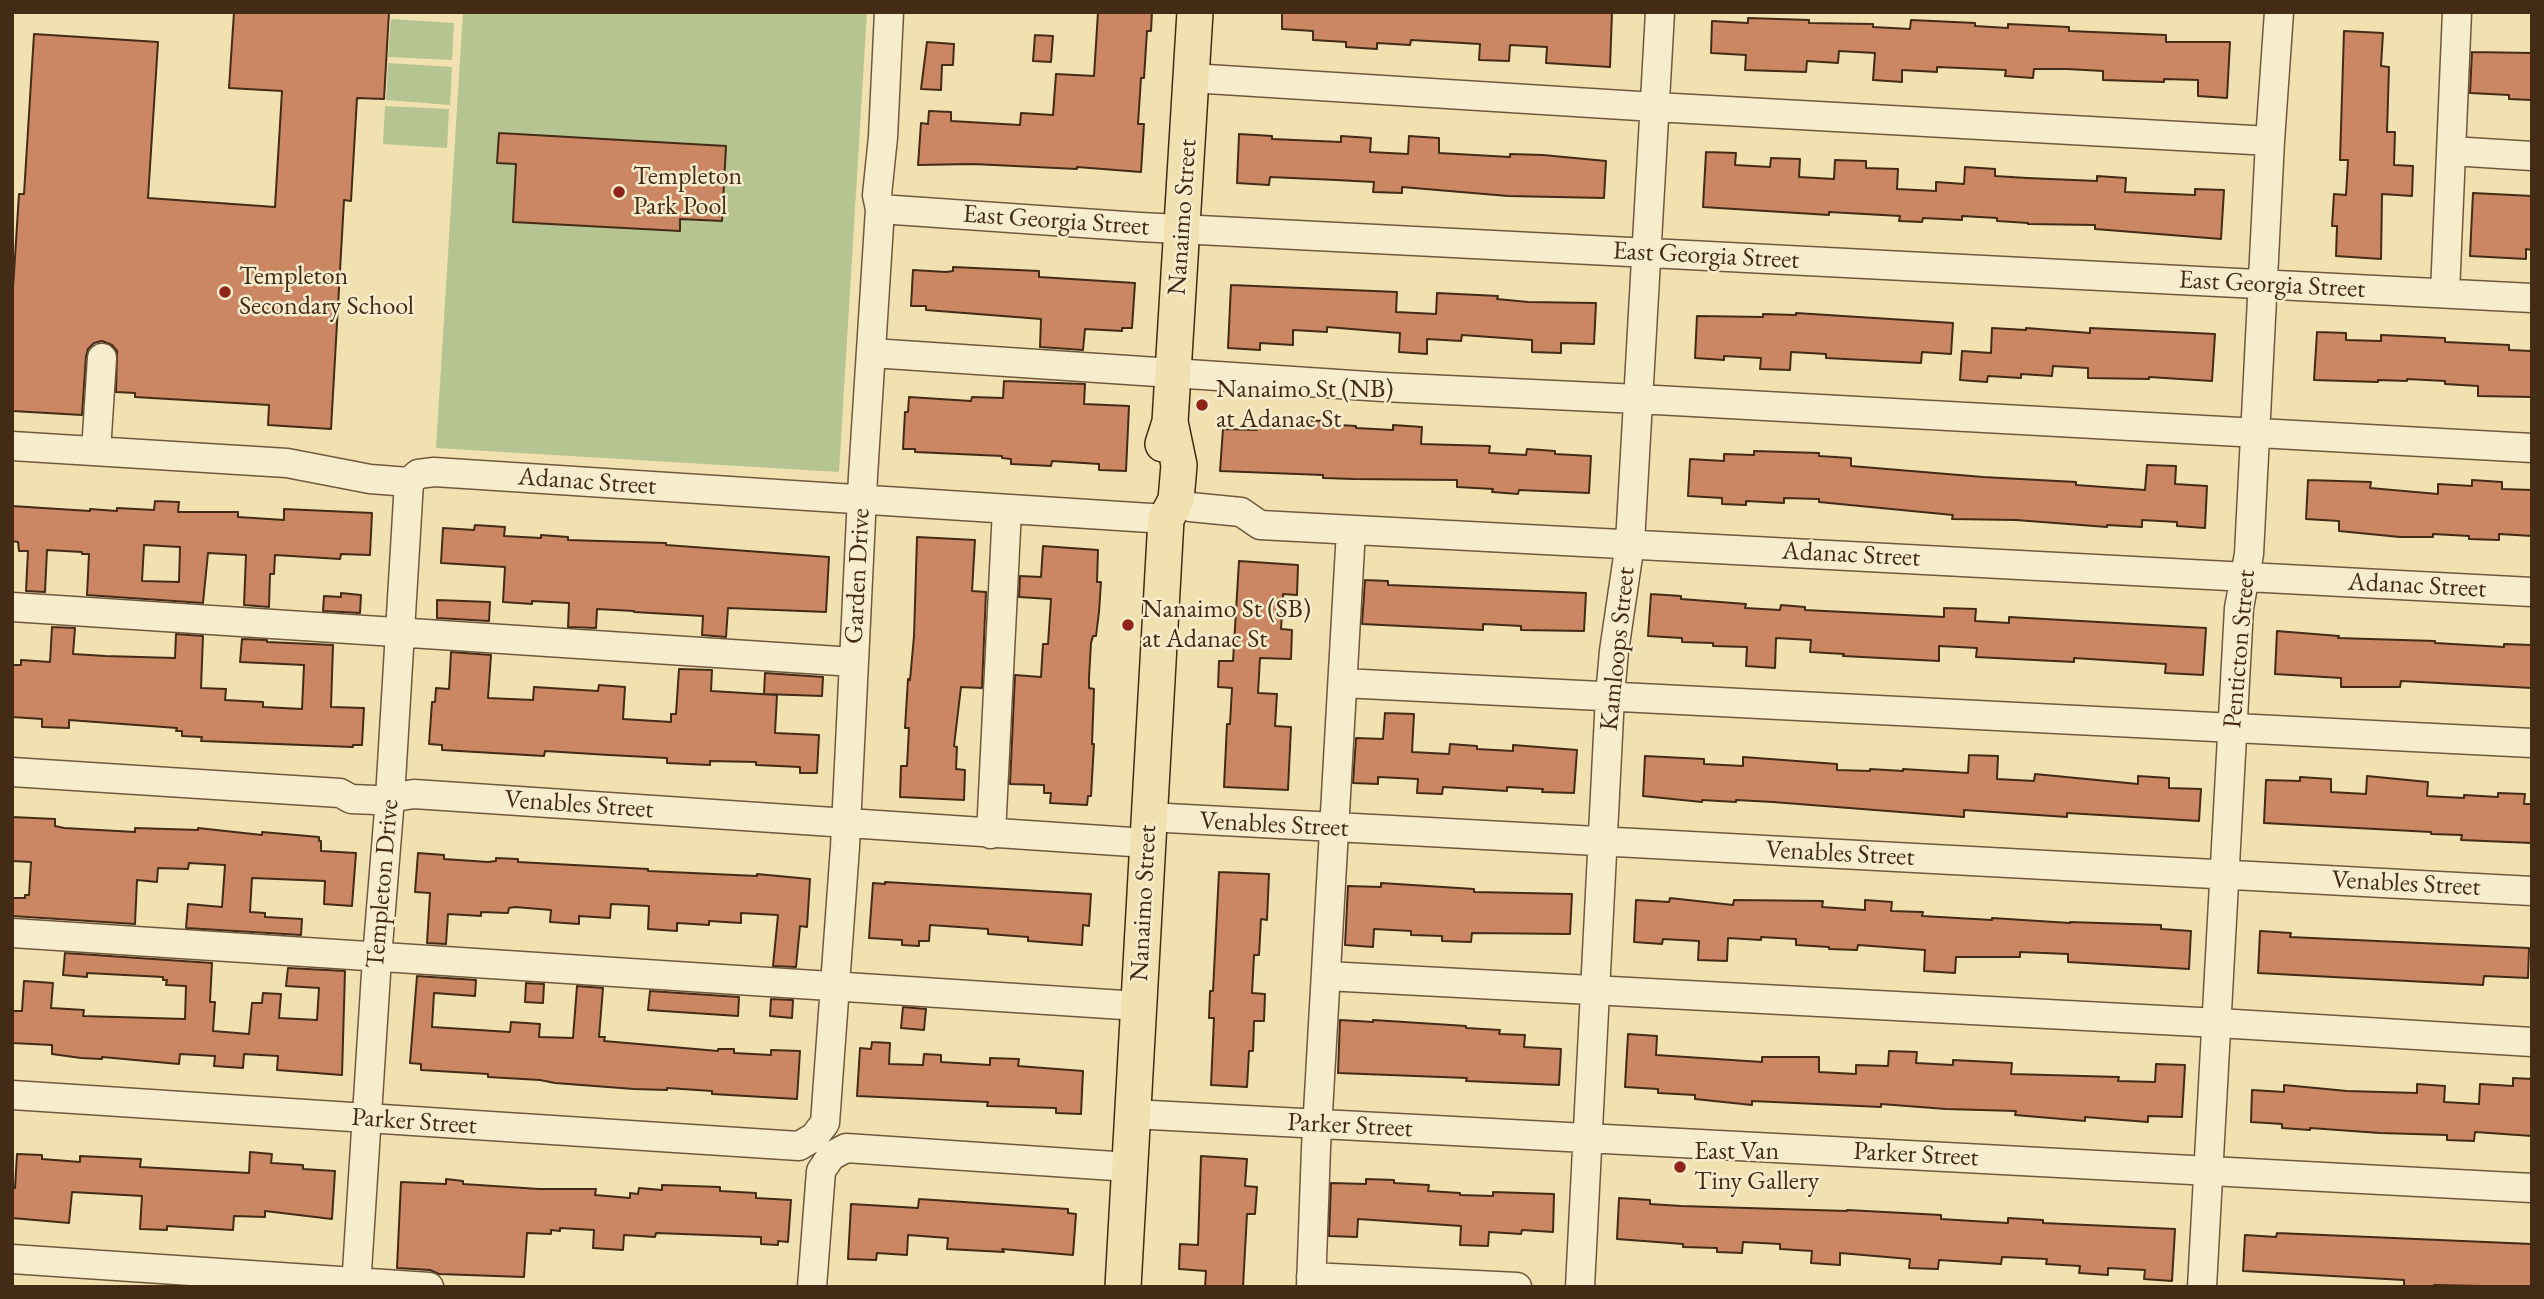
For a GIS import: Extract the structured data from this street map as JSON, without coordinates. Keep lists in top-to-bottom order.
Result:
{
  "streets": {
    "main road": ["Nanaimo Street"],
    "street": [
      "East Georgia Street",
      "Adanac Street",
      "Garden Drive",
      "Kamloops Street",
      "Penticton Street",
      "Venables Street",
      "Templeton Drive",
      "Parker Street"
    ]
  },
  "crossings": [
    ["Nanaimo Street", "East Georgia Street"],
    ["Nanaimo Street", "Adanac Street"],
    ["Nanaimo Street", "Venables Street"],
    ["Nanaimo Street", "Parker Street"],
    ["East Georgia Street", "Garden Drive"],
    ["East Georgia Street", "Kamloops Street"],
    ["East Georgia Street", "Penticton Street"],
    ["Adanac Street", "Garden Drive"],
    ["Adanac Street", "Kamloops Street"],
    ["Adanac Street", "Penticton Street"],
    ["Adanac Street", "Templeton Drive"],
    ["Garden Drive", "Venables Street"],
    ["Garden Drive", "Parker Street"],
    ["Kamloops Street", "Venables Street"],
    ["Kamloops Street", "Parker Street"],
    ["Penticton Street", "Venables Street"],
    ["Penticton Street", "Parker Street"],
    ["Venables Street", "Templeton Drive"],
    ["Templeton Drive", "Parker Street"]
  ],
  "places": [
    "Templeton Park Pool",
    "Templeton Secondary School",
    "Nanaimo St (NB) at Adanac St",
    "Nanaimo St (SB) at Adanac St",
    "East Van Tiny Gallery"
  ]
}
